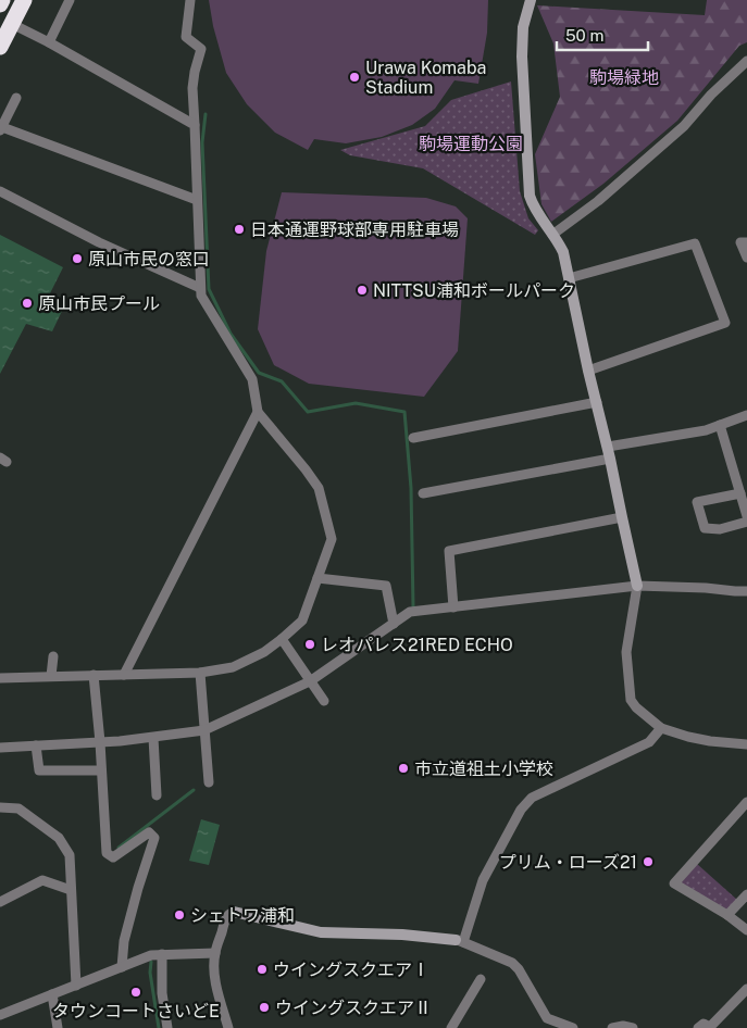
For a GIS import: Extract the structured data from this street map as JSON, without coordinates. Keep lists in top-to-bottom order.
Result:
{
  "parks": ["駒場緑地", "駒場運動公園"],
  "places": [
    "Urawa Komaba Stadium",
    "日本通運野球部専用駐車場",
    "原山市民の窓口",
    "NITTSU浦和ボールパーク",
    "原山市民プール",
    "レオパレス21RED ECHO",
    "市立道祖土小学校",
    "プリム・ローズ21",
    "シェトワ浦和",
    "ウイングスクエアⅠ",
    "タウンコートさいどE",
    "ウイングスクエアⅡ"
  ],
  "scale_bar": "50 m"
}
